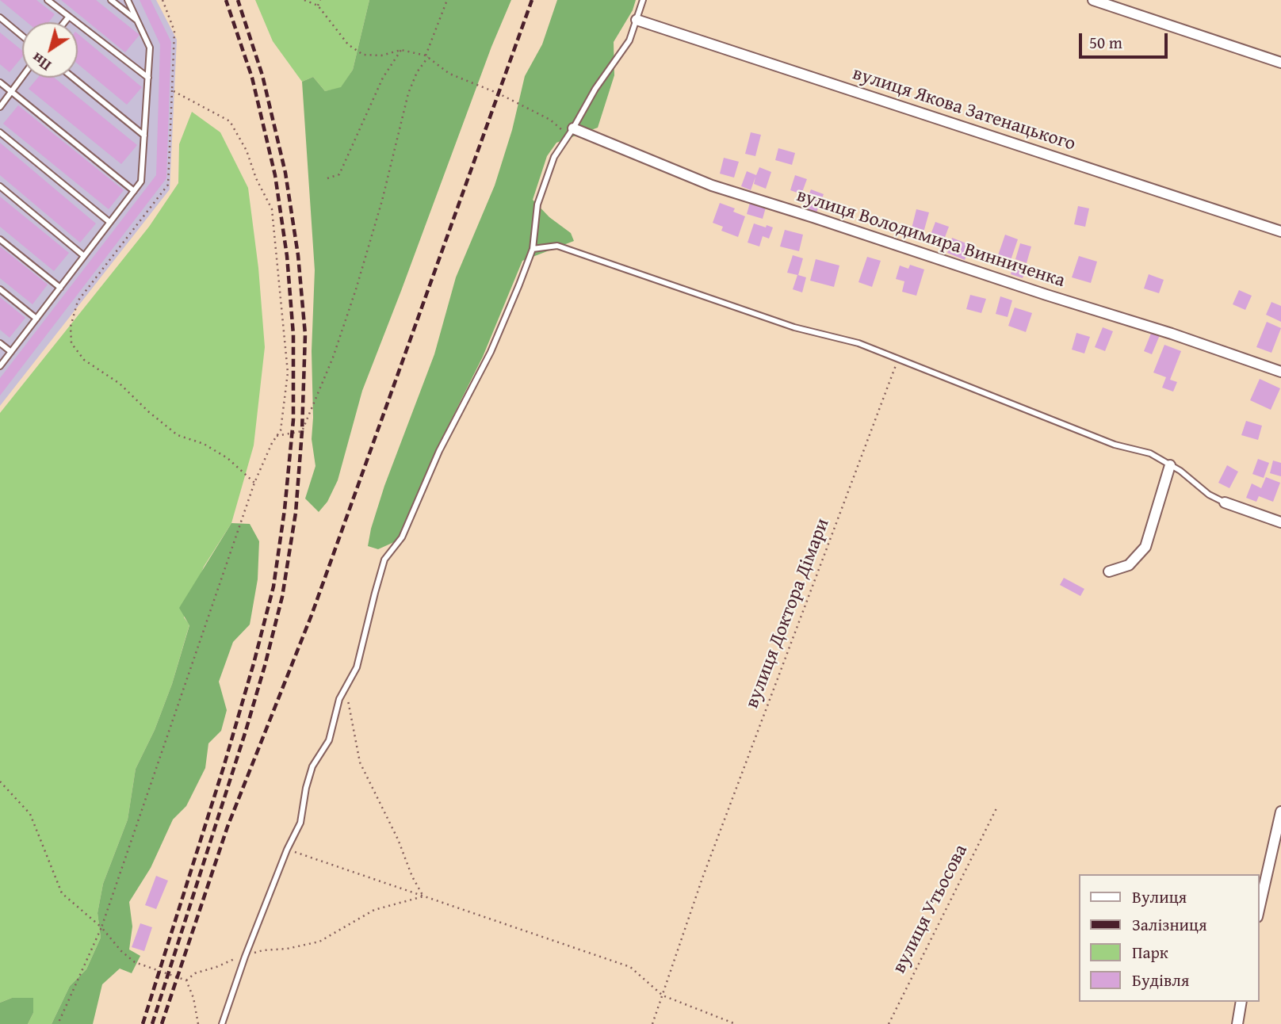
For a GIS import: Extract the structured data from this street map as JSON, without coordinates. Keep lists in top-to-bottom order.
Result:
{
  "streets": {
    "street": ["вулиця Якова Затенацького", "вулиця Володимира Винниченка"],
    "path": ["вулиця Доктора Дімари", "вулиця Утьосова"]
  },
  "legend": [
    "Вулиця",
    "Залізниця",
    "Парк",
    "Будівля"
  ],
  "scale_bar": "50 m",
  "north": "bottom left"
}
